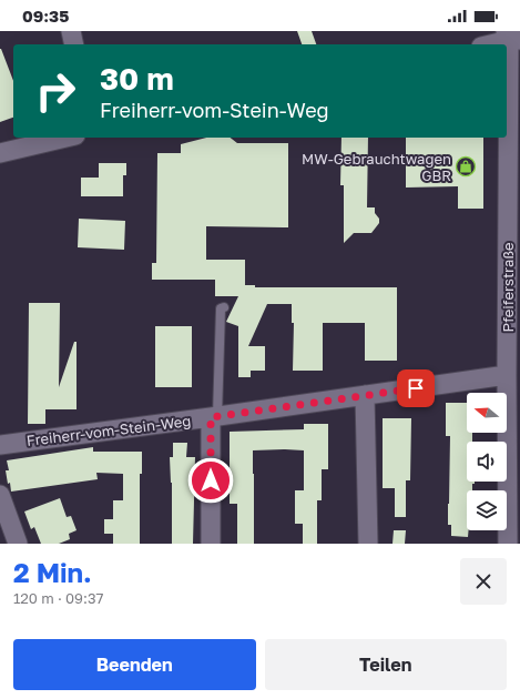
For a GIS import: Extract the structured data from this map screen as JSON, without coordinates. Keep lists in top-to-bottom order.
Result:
{
  "streets": {
    "street": ["Pfeiferstraße", "Freiherr-vom-Stein-Weg"]
  },
  "crossings": [
    ["Pfeiferstraße", "Freiherr-vom-Stein-Weg"]
  ],
  "places": {
    "shop": ["MW-Gebrauchtwagen GBR"]
  },
  "north": "left",
  "page": {
    "status": "09:35",
    "turn": ["30 m", "Freiherr-vom-Stein-Weg"],
    "heading": ["2 Min.", "120 m · 09:37"],
    "buttons": ["Beenden", "Teilen"]
  }
}
